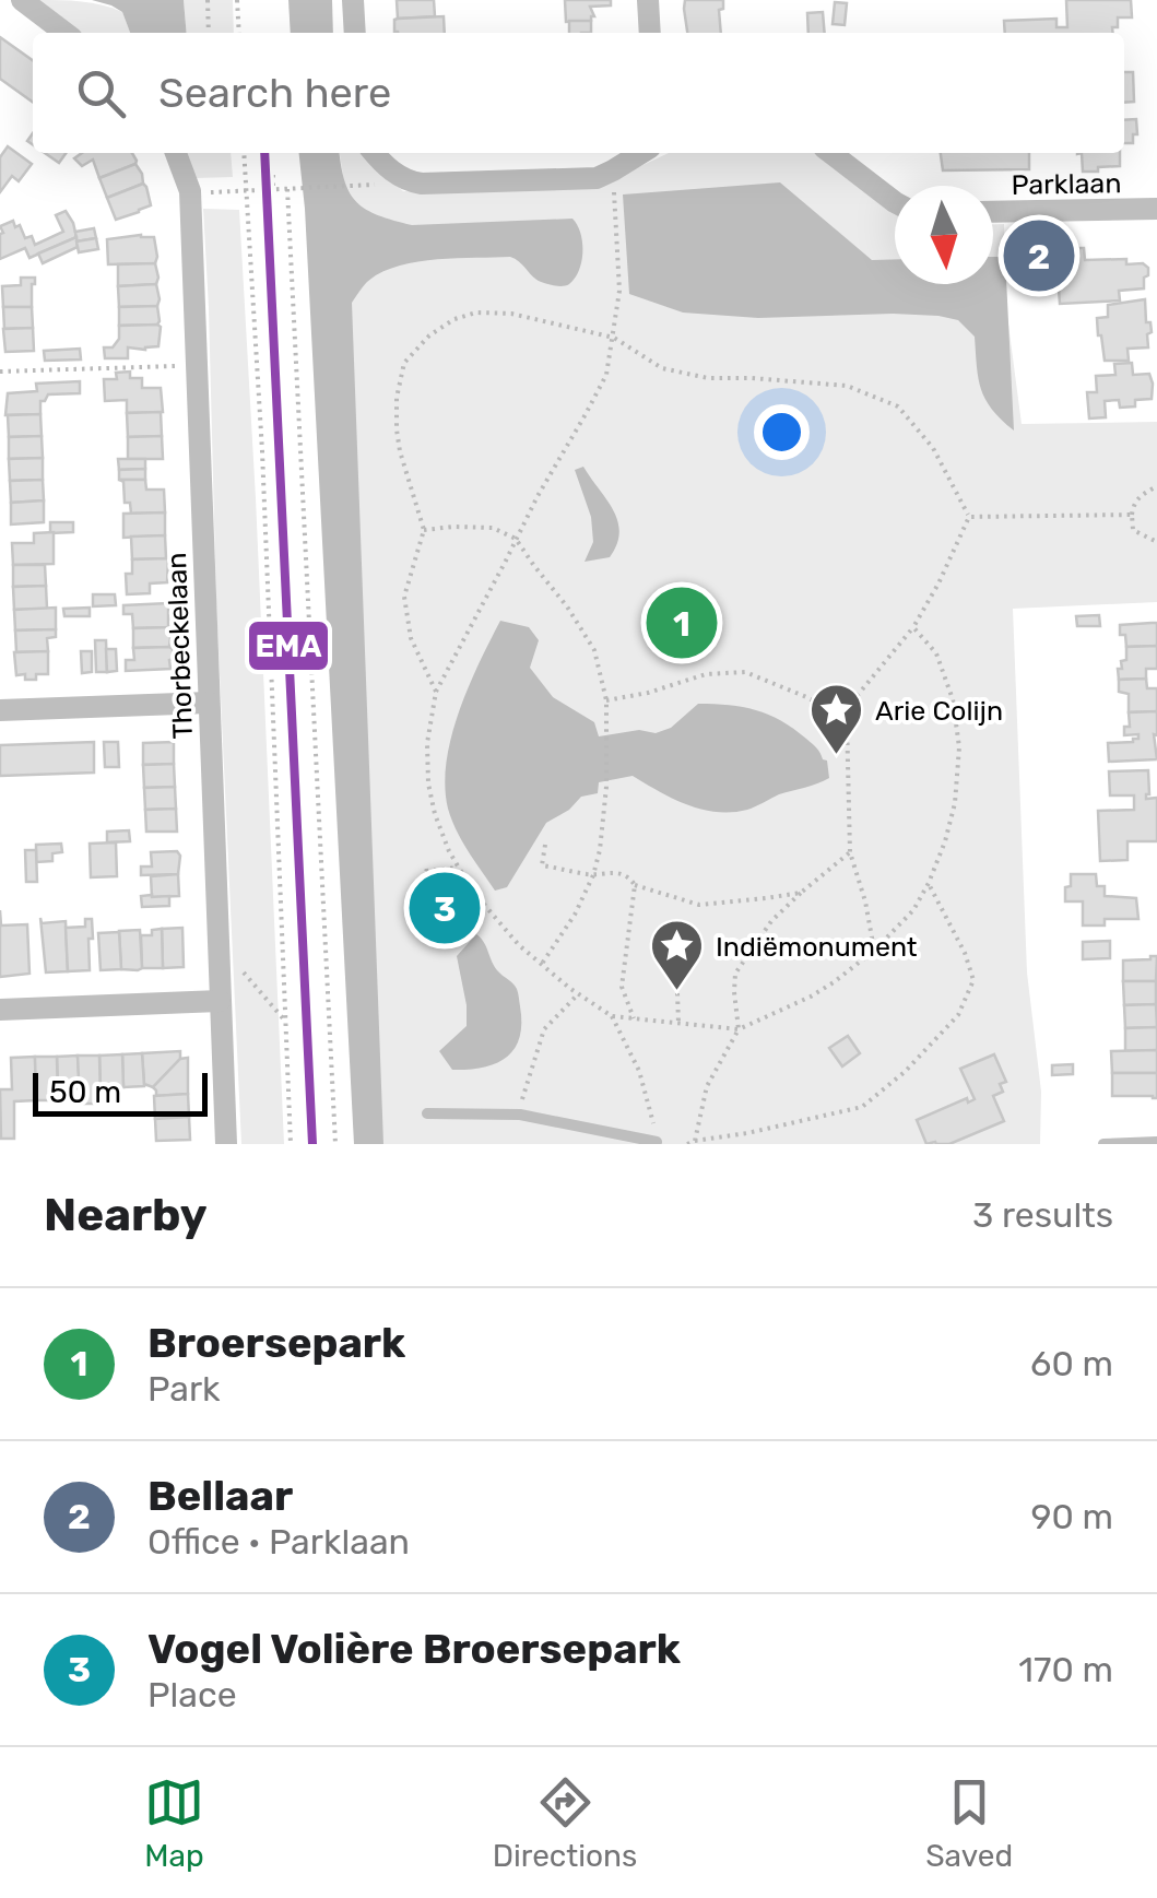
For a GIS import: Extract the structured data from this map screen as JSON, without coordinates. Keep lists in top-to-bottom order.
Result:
{
  "streets": {
    "street": ["Parklaan", "Thorbeckelaan"]
  },
  "places": {
    "place": ["Arie Colijn", "Indiëmonument"]
  },
  "lines": ["transit line EMA"],
  "scale_bar": "50 m",
  "north": "bottom",
  "page": {
    "search": "Search here",
    "pins": ["2", "1", "3"],
    "scale": "50 m",
    "heading": ["Nearby", "3 results"],
    "list": [
      {
        "mark": "1",
        "name": "Broersepark",
        "note": "Park",
        "value": "60 m"
      },
      {
        "mark": "2",
        "name": "Bellaar",
        "note": "Office · Parklaan",
        "value": "90 m"
      },
      {
        "mark": "3",
        "name": "Vogel Volière Broersepark",
        "note": "Place",
        "value": "170 m"
      }
    ],
    "nav": ["Map", "Directions", "Saved"]
  }
}
